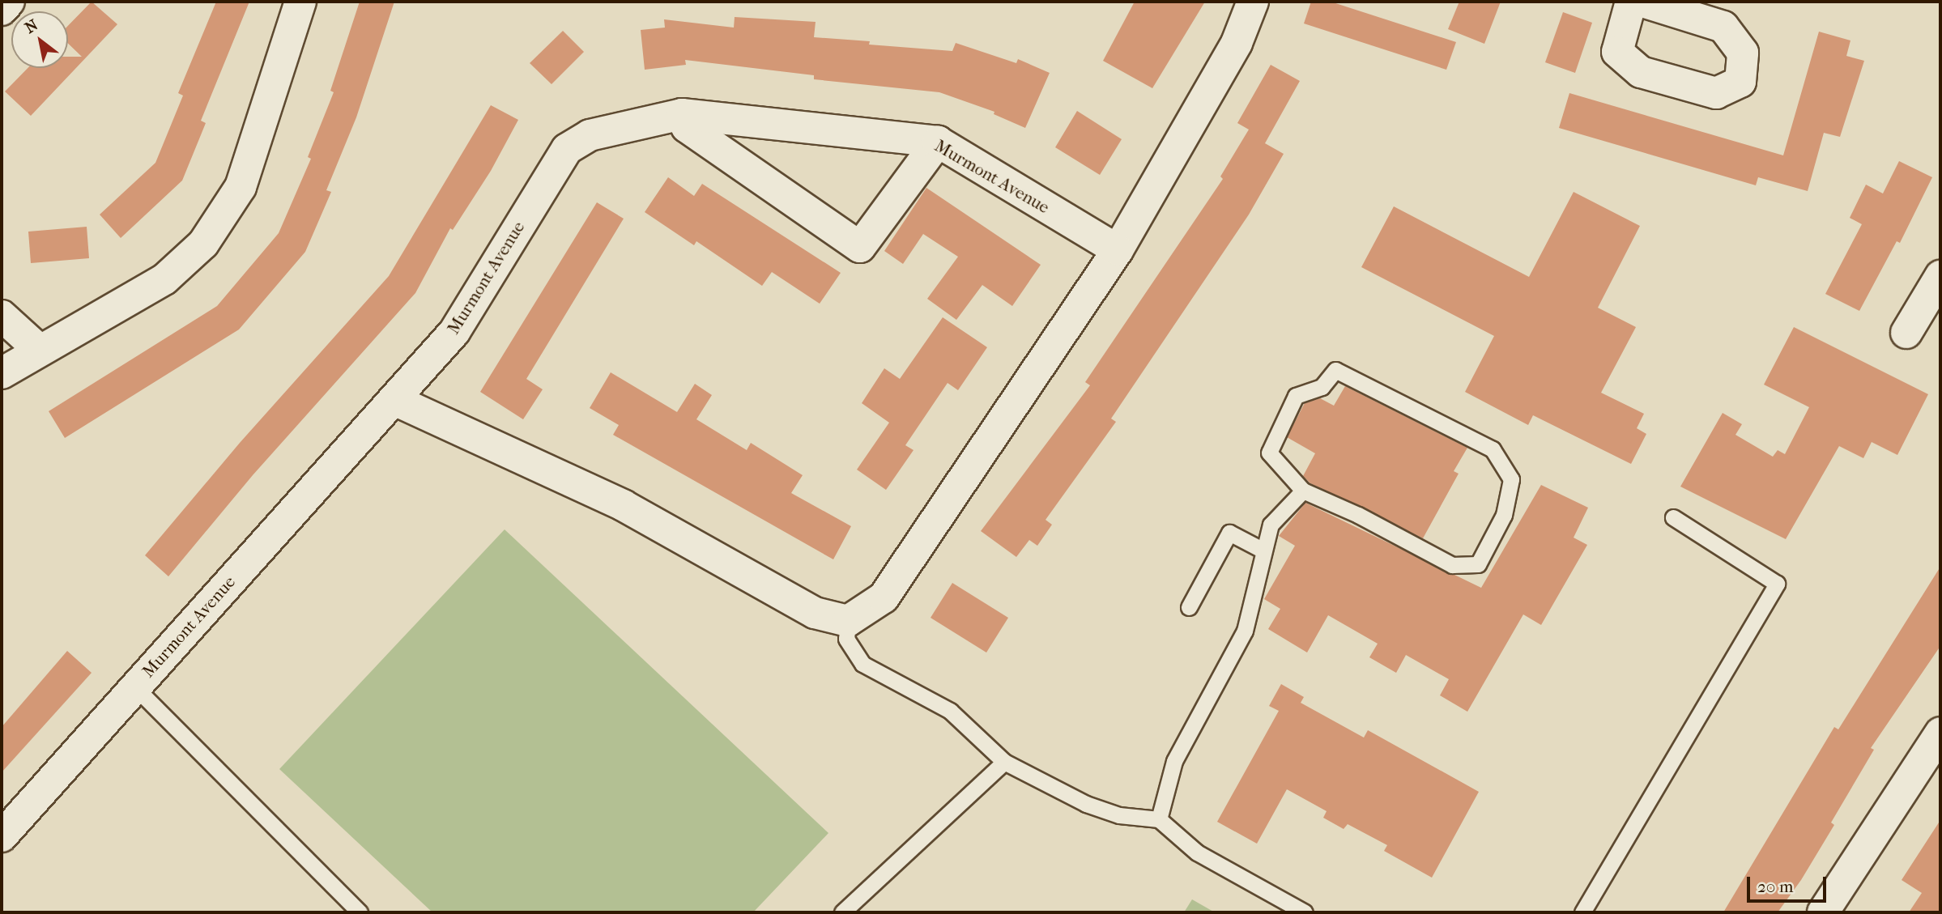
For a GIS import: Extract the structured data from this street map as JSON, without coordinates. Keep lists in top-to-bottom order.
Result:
{
  "streets": {
    "street": ["Murmont Avenue"]
  },
  "scale_bar": "20 m",
  "north": "top left"
}
